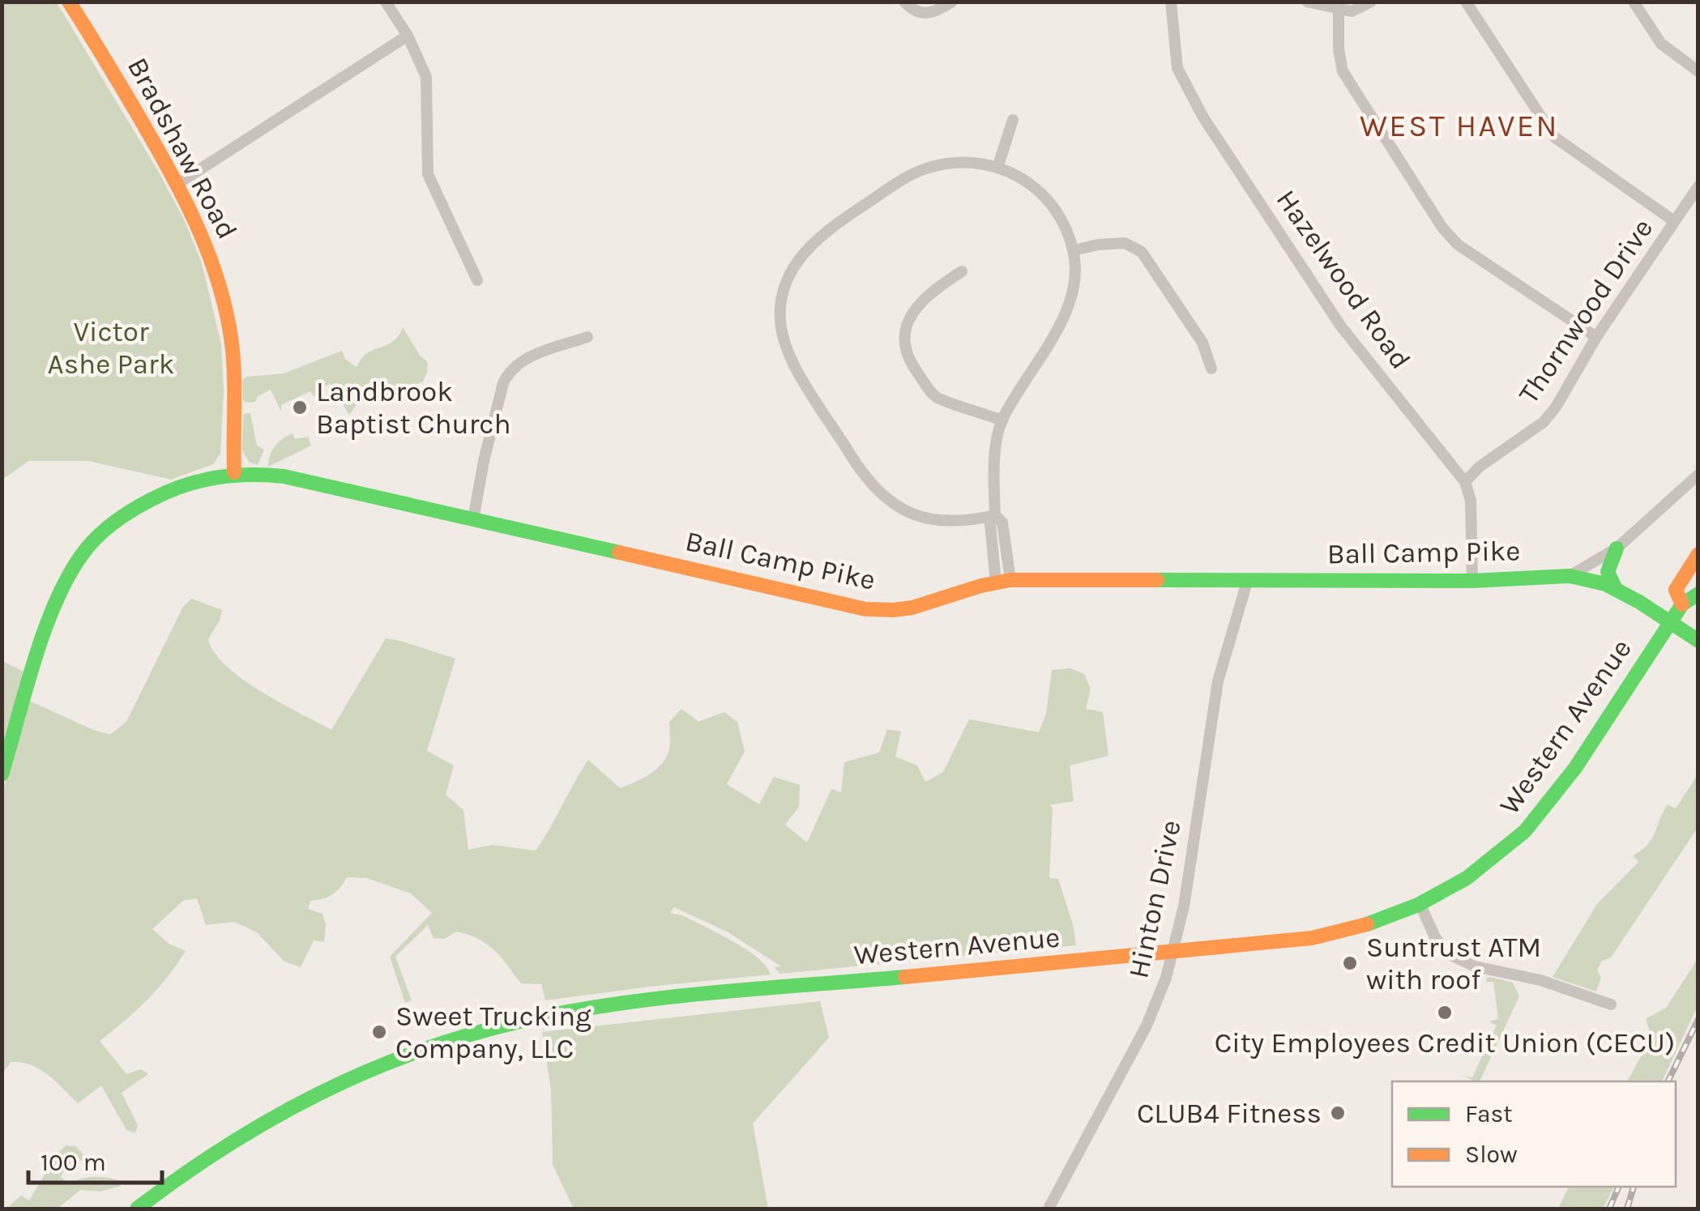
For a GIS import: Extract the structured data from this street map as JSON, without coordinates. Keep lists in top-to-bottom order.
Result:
{
  "streets": {
    "street": [
      "Bradshaw Road",
      "Hazelwood Road",
      "Thornwood Drive",
      "Ball Camp Pike",
      "Western Avenue",
      "Hinton Drive"
    ]
  },
  "crossings": [
    ["Bradshaw Road", "Ball Camp Pike"],
    ["Hazelwood Road", "Thornwood Drive"],
    ["Hazelwood Road", "Ball Camp Pike"],
    ["Ball Camp Pike", "Hinton Drive"],
    ["Western Avenue", "Hinton Drive"]
  ],
  "districts": ["WEST HAVEN"],
  "parks": ["Victor Ashe Park"],
  "places": [
    "Landbrook Baptist Church",
    "Suntrust ATM with roof",
    "City Employees Credit Union (CECU)",
    "Sweet Trucking Company, LLC",
    "CLUB4 Fitness"
  ],
  "legend": ["Fast", "Slow"],
  "scale_bar": "100 m"
}
